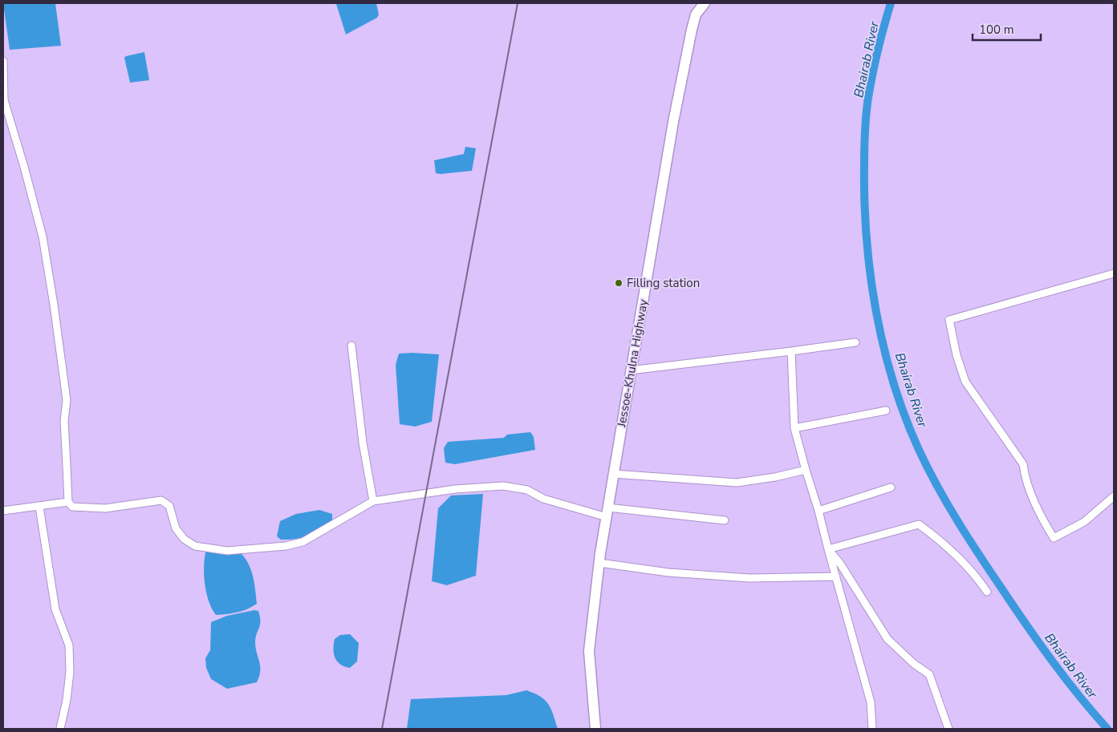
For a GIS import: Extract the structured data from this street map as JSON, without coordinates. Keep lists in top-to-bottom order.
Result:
{
  "streets": {
    "highway": ["Jessoe-Khulna Highway"]
  },
  "water": ["Bhairab River"],
  "places": ["Filling station"],
  "scale_bar": "100 m"
}
